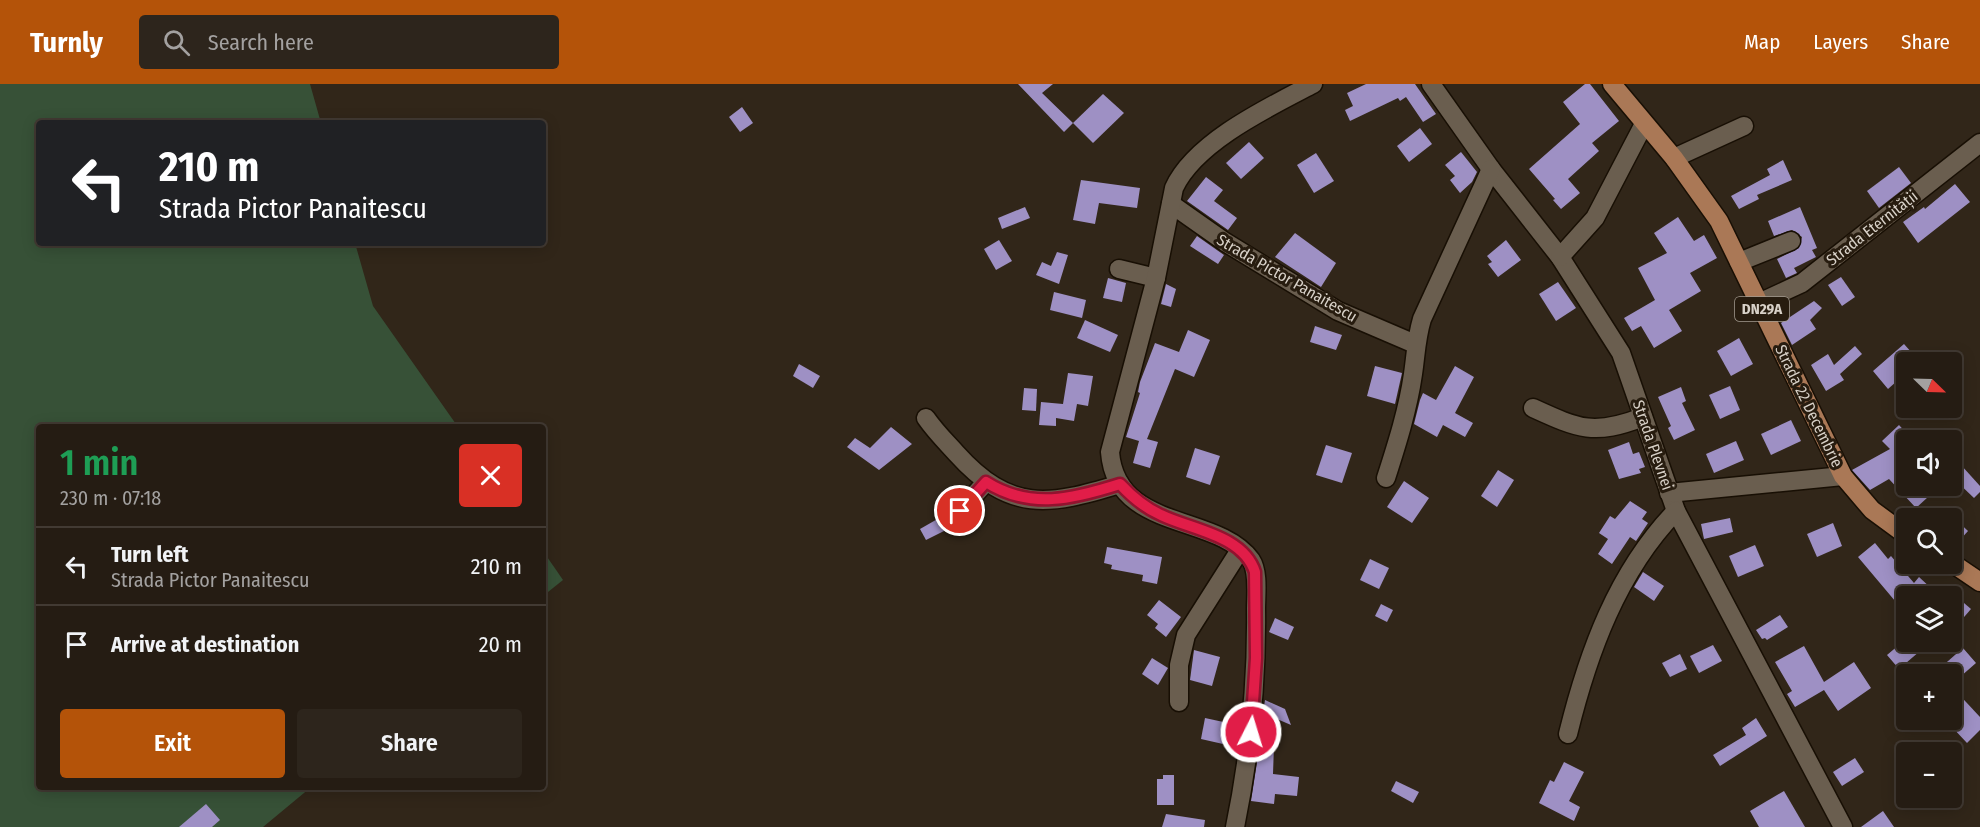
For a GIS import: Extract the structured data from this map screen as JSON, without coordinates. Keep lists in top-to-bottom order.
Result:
{
  "streets": {
    "main road": ["DN29A", "Strada 22 Decembrie"],
    "street": ["Strada Eternității", "Strada Pictor Panaitescu", "Strada Plevnei"]
  },
  "crossings": [
    ["Strada Eternității", "Strada 22 Decembrie"]
  ],
  "north": "bottom right",
  "page": {
    "header": "Turnly",
    "search": "Search here",
    "nav": ["Map", "Layers", "Share"],
    "turn": ["210 m", "Strada Pictor Panaitescu"],
    "map_buttons": ["+", "−"],
    "heading": ["1 min", "230 m · 07:18"],
    "list": [
      {
        "name": "Turn left",
        "note": "Strada Pictor Panaitescu",
        "value": "210 m"
      },
      {
        "name": "Arrive at destination",
        "value": "20 m"
      }
    ],
    "buttons": ["Exit", "Share"]
  }
}
